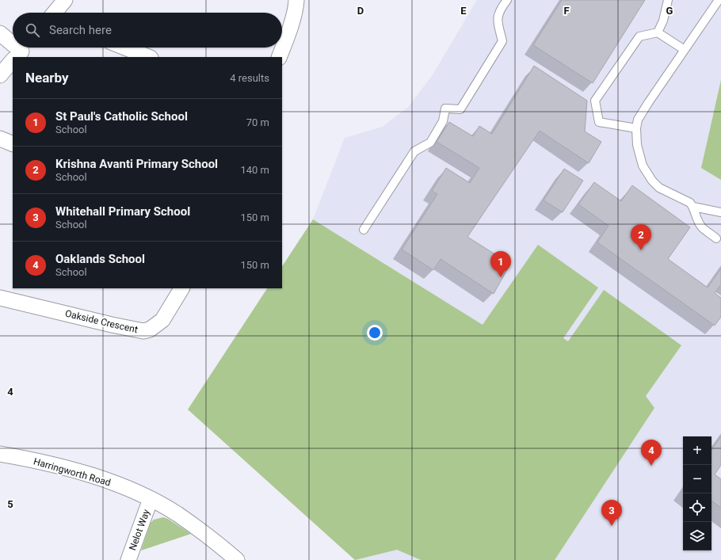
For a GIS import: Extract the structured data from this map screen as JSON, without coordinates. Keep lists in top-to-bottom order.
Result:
{
  "streets": {
    "street": ["Oakside Crescent", "Harringworth Road", "Nelot Way"]
  },
  "crossings": [
    ["Harringworth Road", "Nelot Way"]
  ],
  "page": {
    "search": "Search here",
    "heading": ["Nearby", "4 results"],
    "list": [
      {
        "mark": "1",
        "name": "St Paul's Catholic School",
        "note": "School",
        "value": "70 m"
      },
      {
        "mark": "2",
        "name": "Krishna Avanti Primary School",
        "note": "School",
        "value": "140 m"
      },
      {
        "mark": "3",
        "name": "Whitehall Primary School",
        "note": "School",
        "value": "150 m"
      },
      {
        "mark": "4",
        "name": "Oaklands School",
        "note": "School",
        "value": "150 m"
      }
    ],
    "pins": [
      "2",
      "1",
      "4",
      "3"
    ],
    "map_buttons": ["+", "−"]
  },
  "grid": {
    "columns": [
      "D",
      "E",
      "F",
      "G"
    ],
    "rows": ["4", "5"]
  }
}
